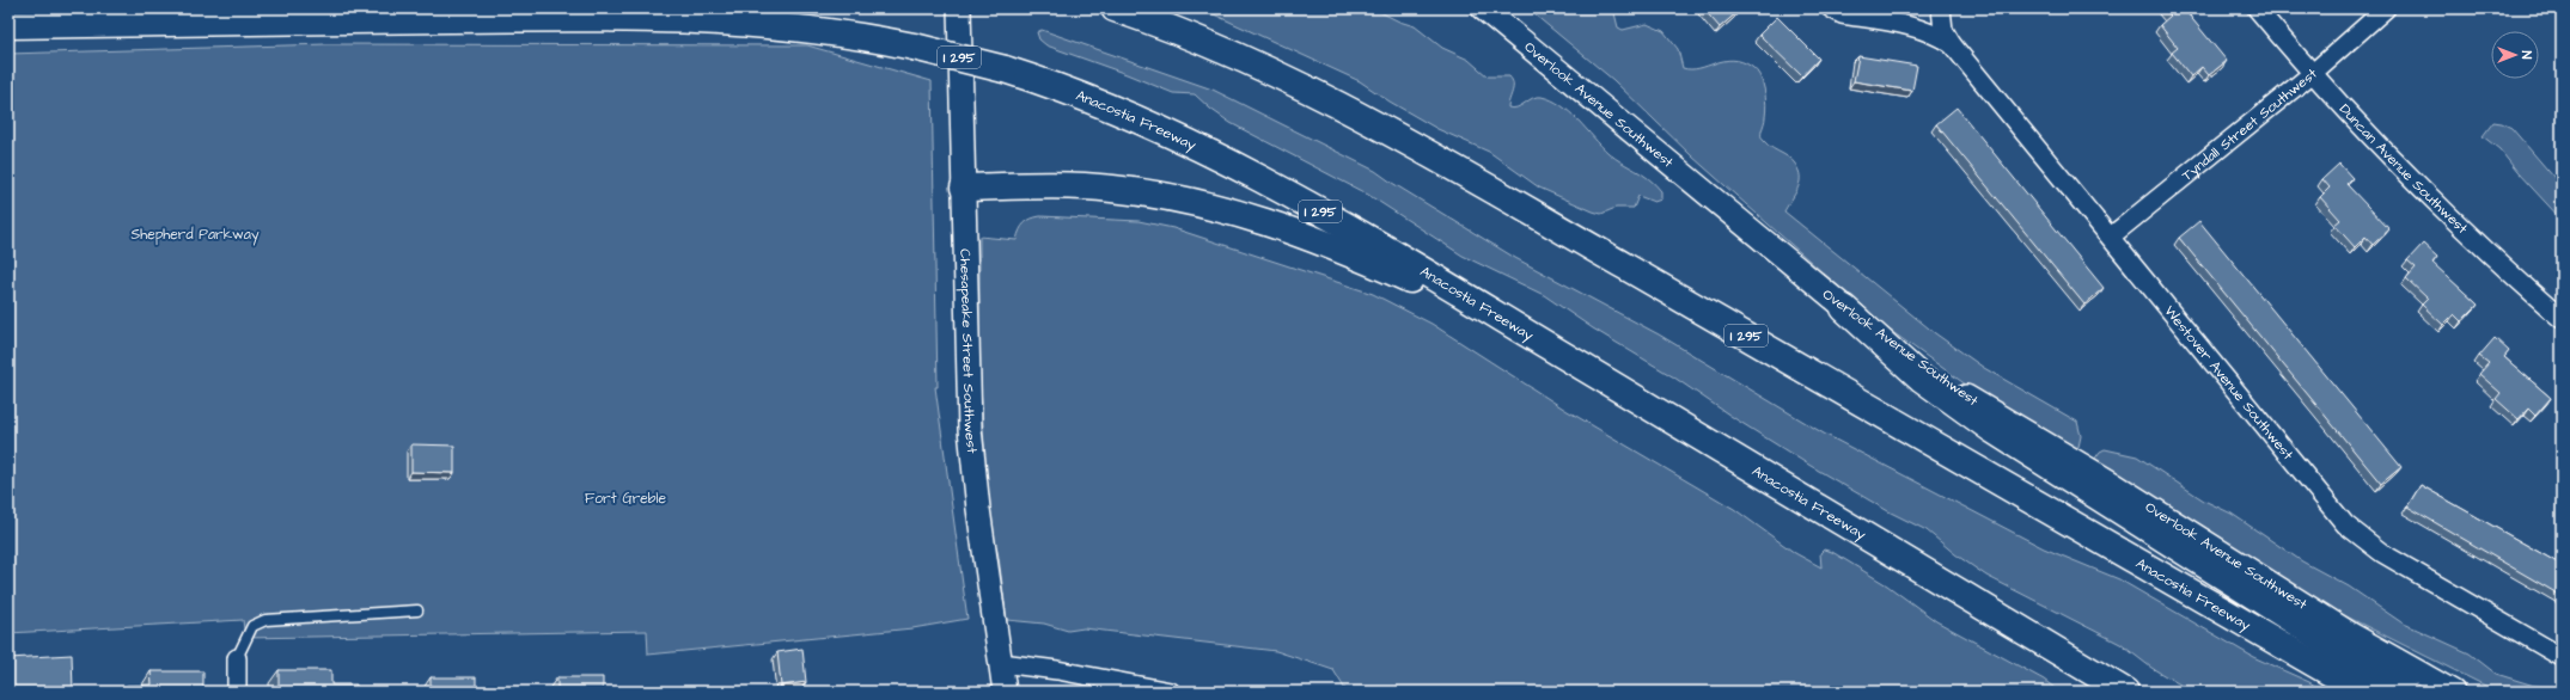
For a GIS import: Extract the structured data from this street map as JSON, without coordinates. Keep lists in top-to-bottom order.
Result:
{
  "streets": {
    "highway": ["I 295", "Anacostia Freeway"],
    "street": [
      "Overlook Avenue Southwest",
      "Tyndall Street Southwest",
      "Duncan Avenue Southwest",
      "Chesapeake Street Southwest",
      "Westover Avenue Southwest"
    ]
  },
  "crossings": [
    ["Tyndall Street Southwest", "Duncan Avenue Southwest"],
    ["Tyndall Street Southwest", "Westover Avenue Southwest"]
  ],
  "parks": ["Shepherd Parkway", "Fort Greble"],
  "north": "right"
}
